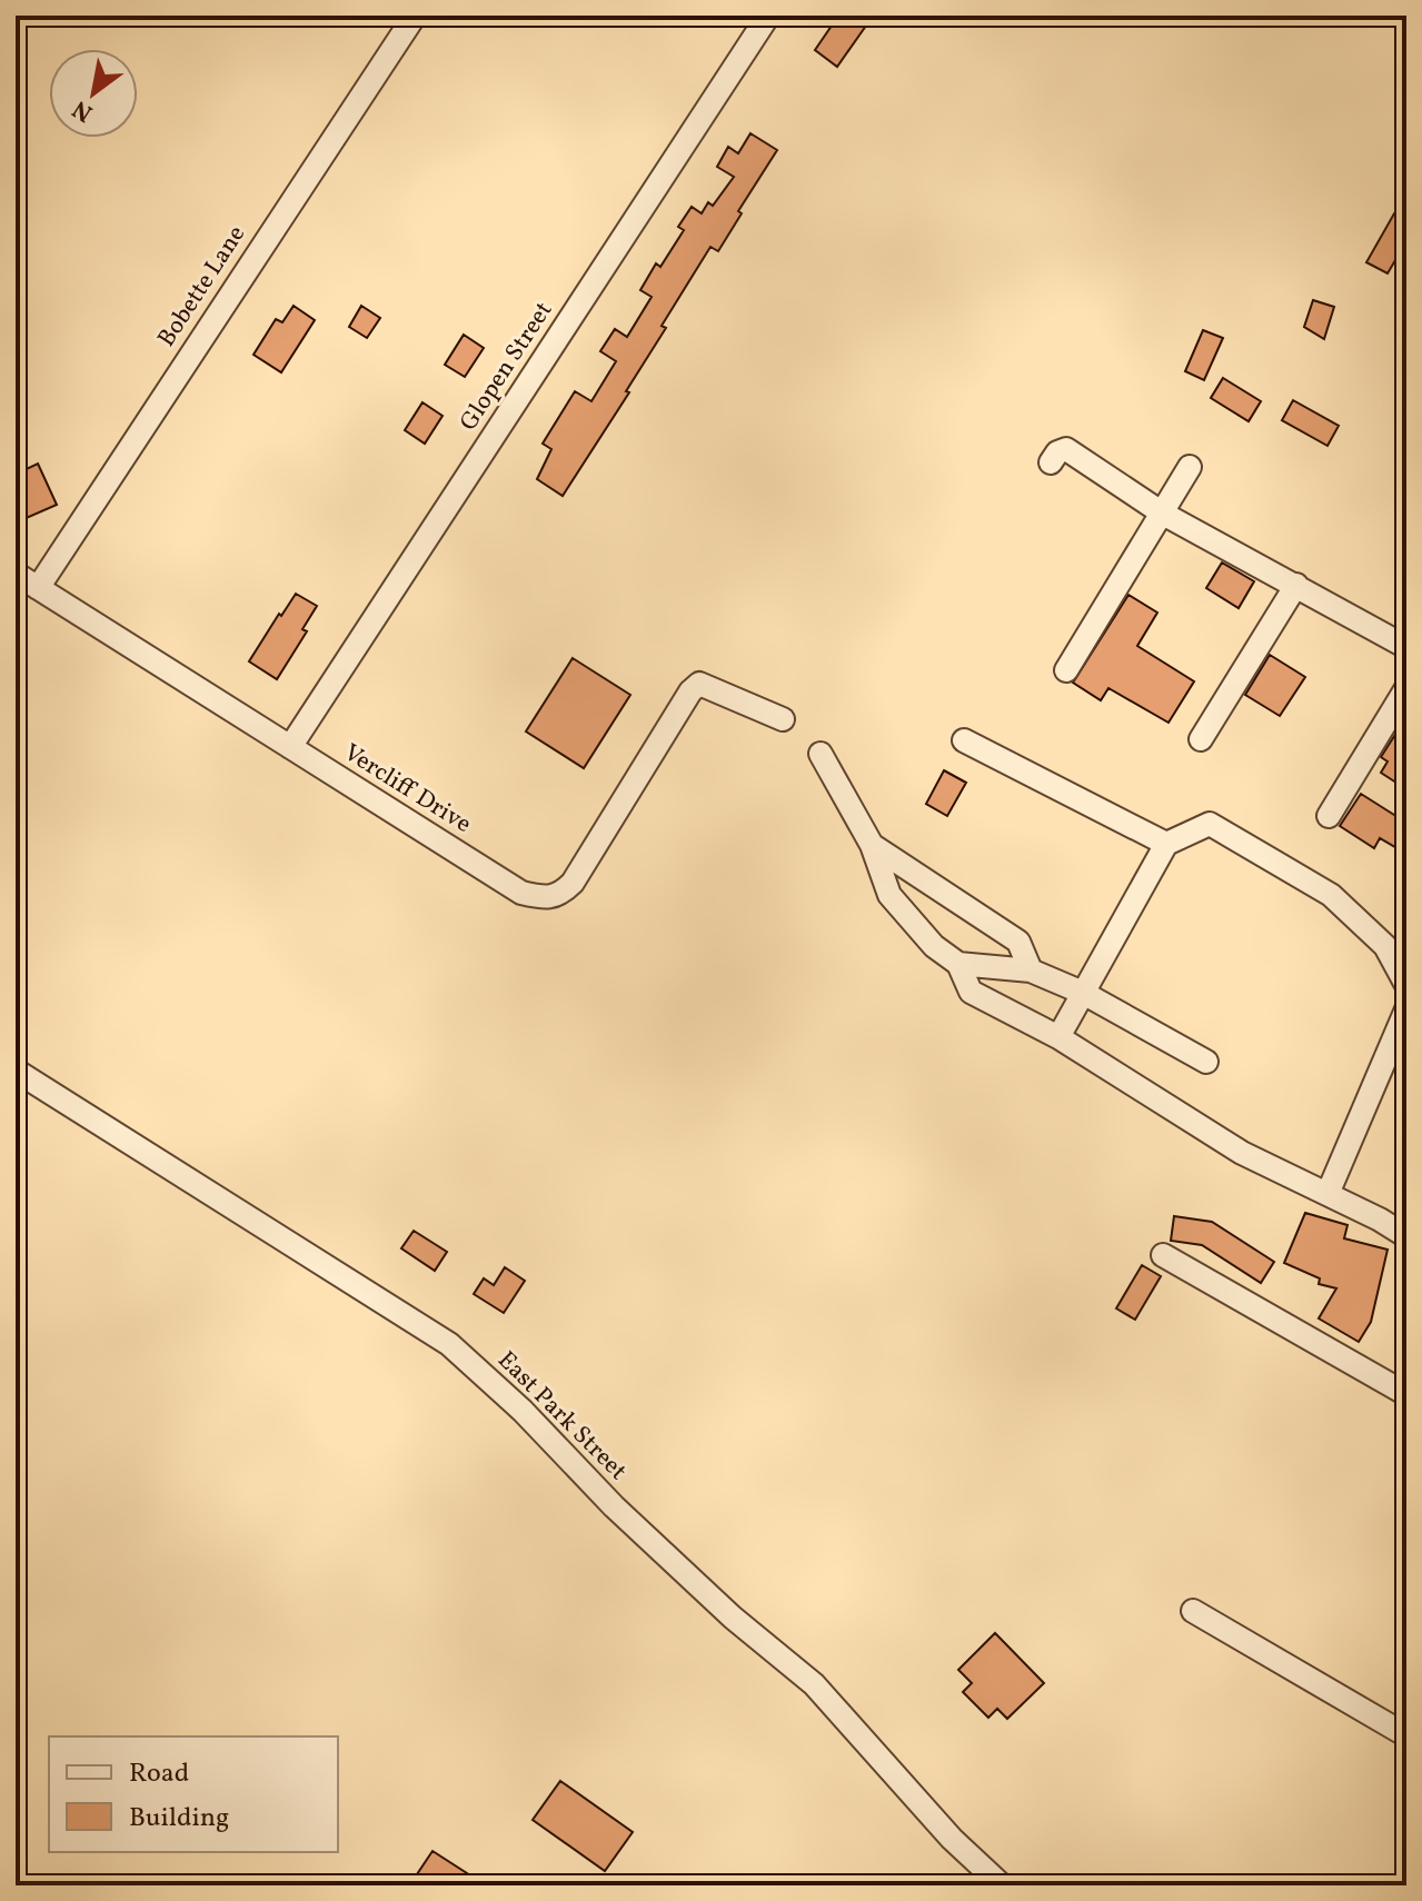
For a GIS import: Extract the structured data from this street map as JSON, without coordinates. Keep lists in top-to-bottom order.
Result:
{
  "streets": {
    "street": [
      "Bobette Lane",
      "Glopen Street",
      "Vercliff Drive",
      "East Park Street"
    ]
  },
  "crossings": [
    ["Bobette Lane", "Vercliff Drive"],
    ["Glopen Street", "Vercliff Drive"]
  ],
  "legend": ["Road", "Building"],
  "north": "bottom left"
}
